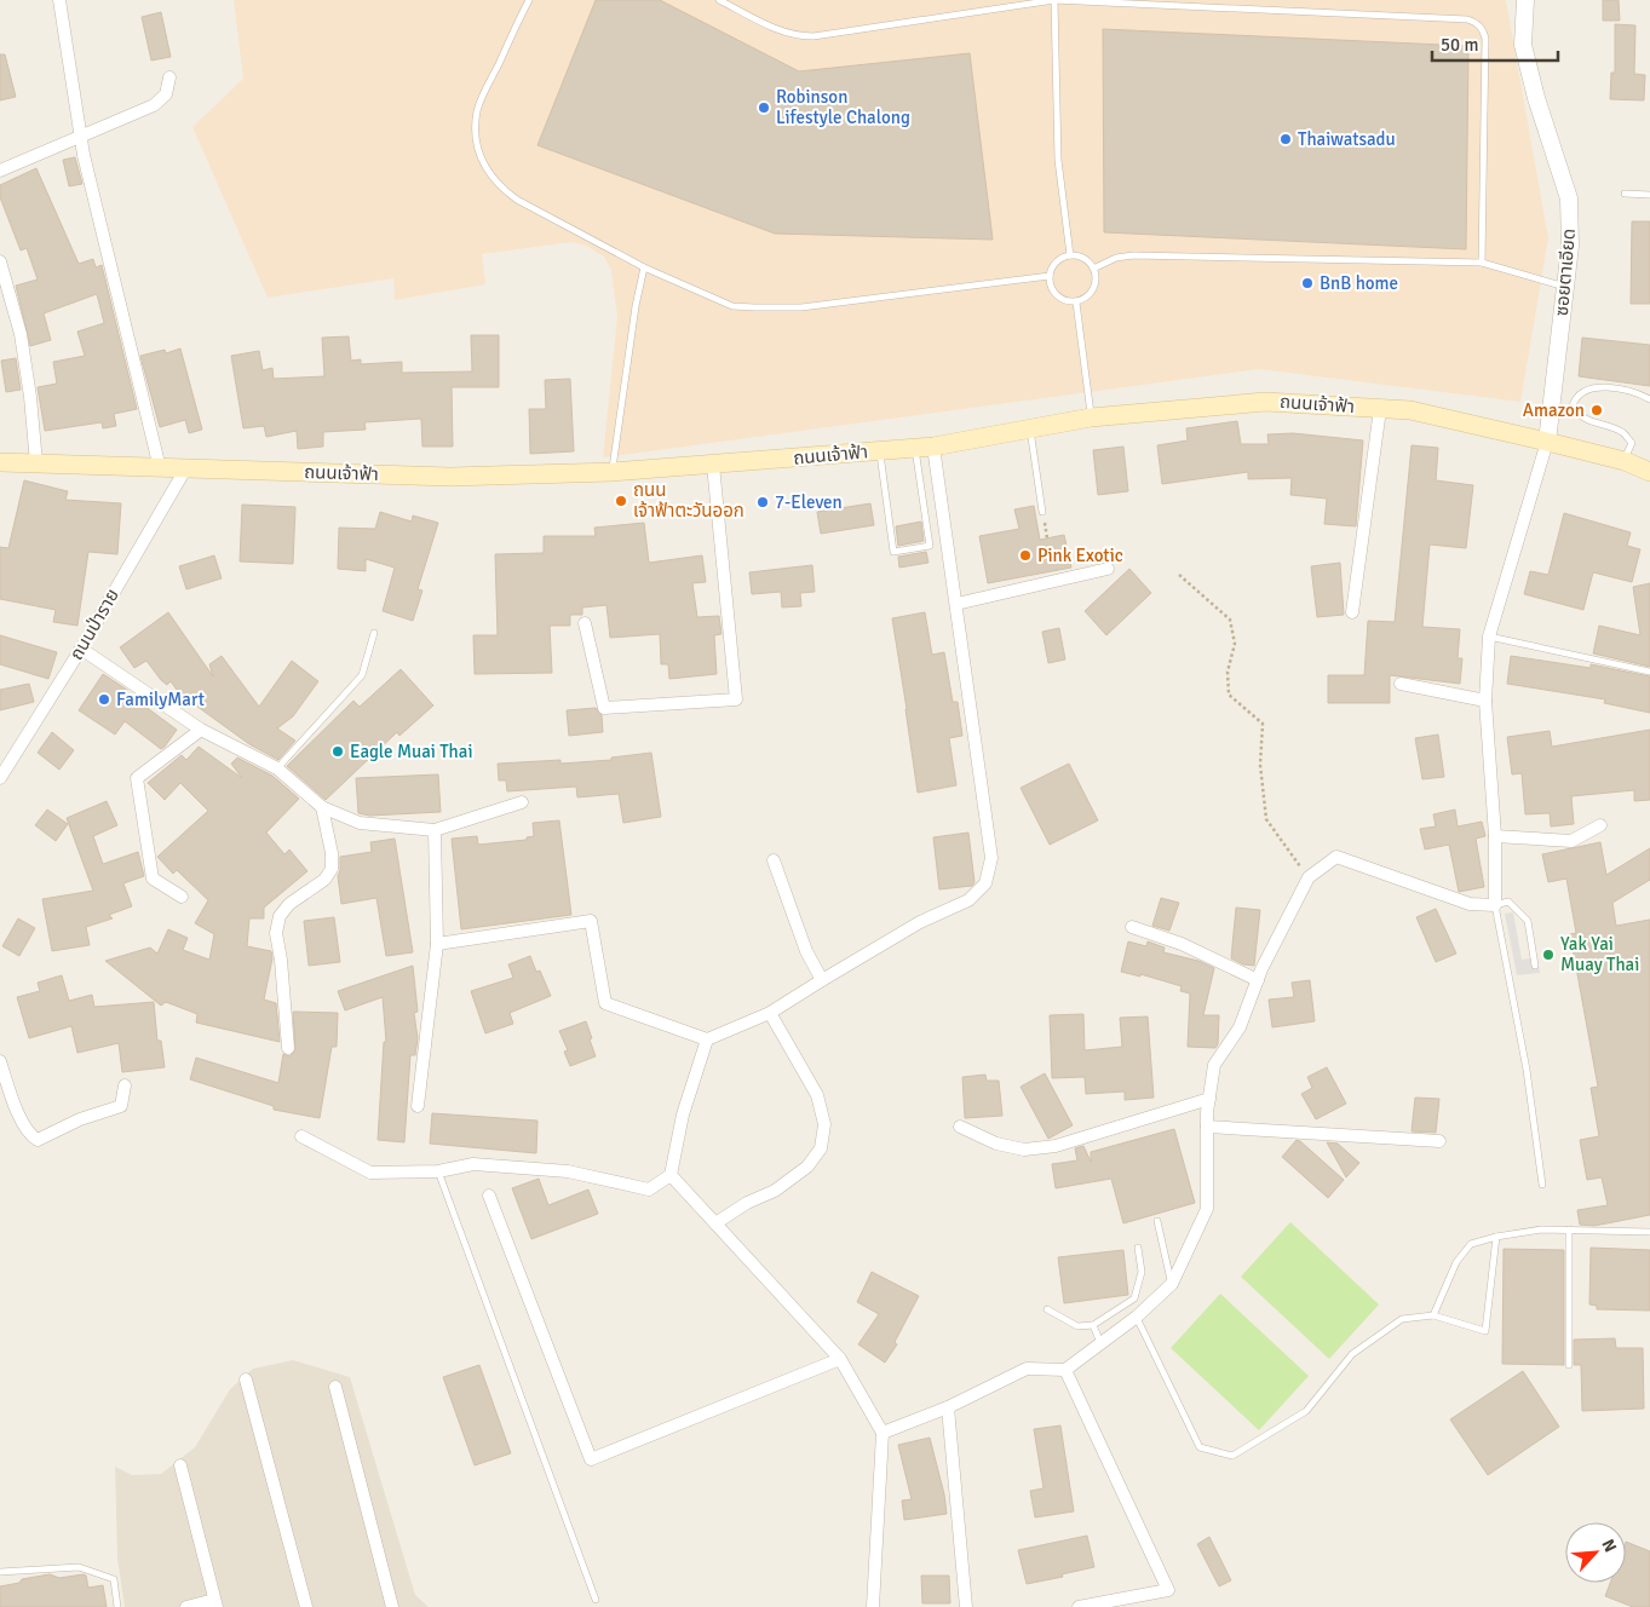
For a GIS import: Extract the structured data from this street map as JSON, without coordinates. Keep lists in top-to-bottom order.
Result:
{
  "streets": {
    "main road": ["ถนนเจ้าฟ้า"],
    "street": ["ซอยตาเอียด", "ถนนป่าราย"]
  },
  "crossings": [
    ["ซอยตาเอียด", "ถนนเจ้าฟ้า"],
    ["ถนนเจ้าฟ้า", "ถนนป่าราย"]
  ],
  "places": [
    "Robinson Lifestyle Chalong",
    "Thaiwatsadu",
    "BnB home",
    "Amazon",
    "ถนน เจ้าฟ้าตะวันออก",
    "7-Eleven",
    "Pink Exotic",
    "FamilyMart",
    "Eagle Muai Thai",
    "Yak Yai Muay Thai"
  ],
  "scale_bar": "50 m",
  "north": "top right"
}
